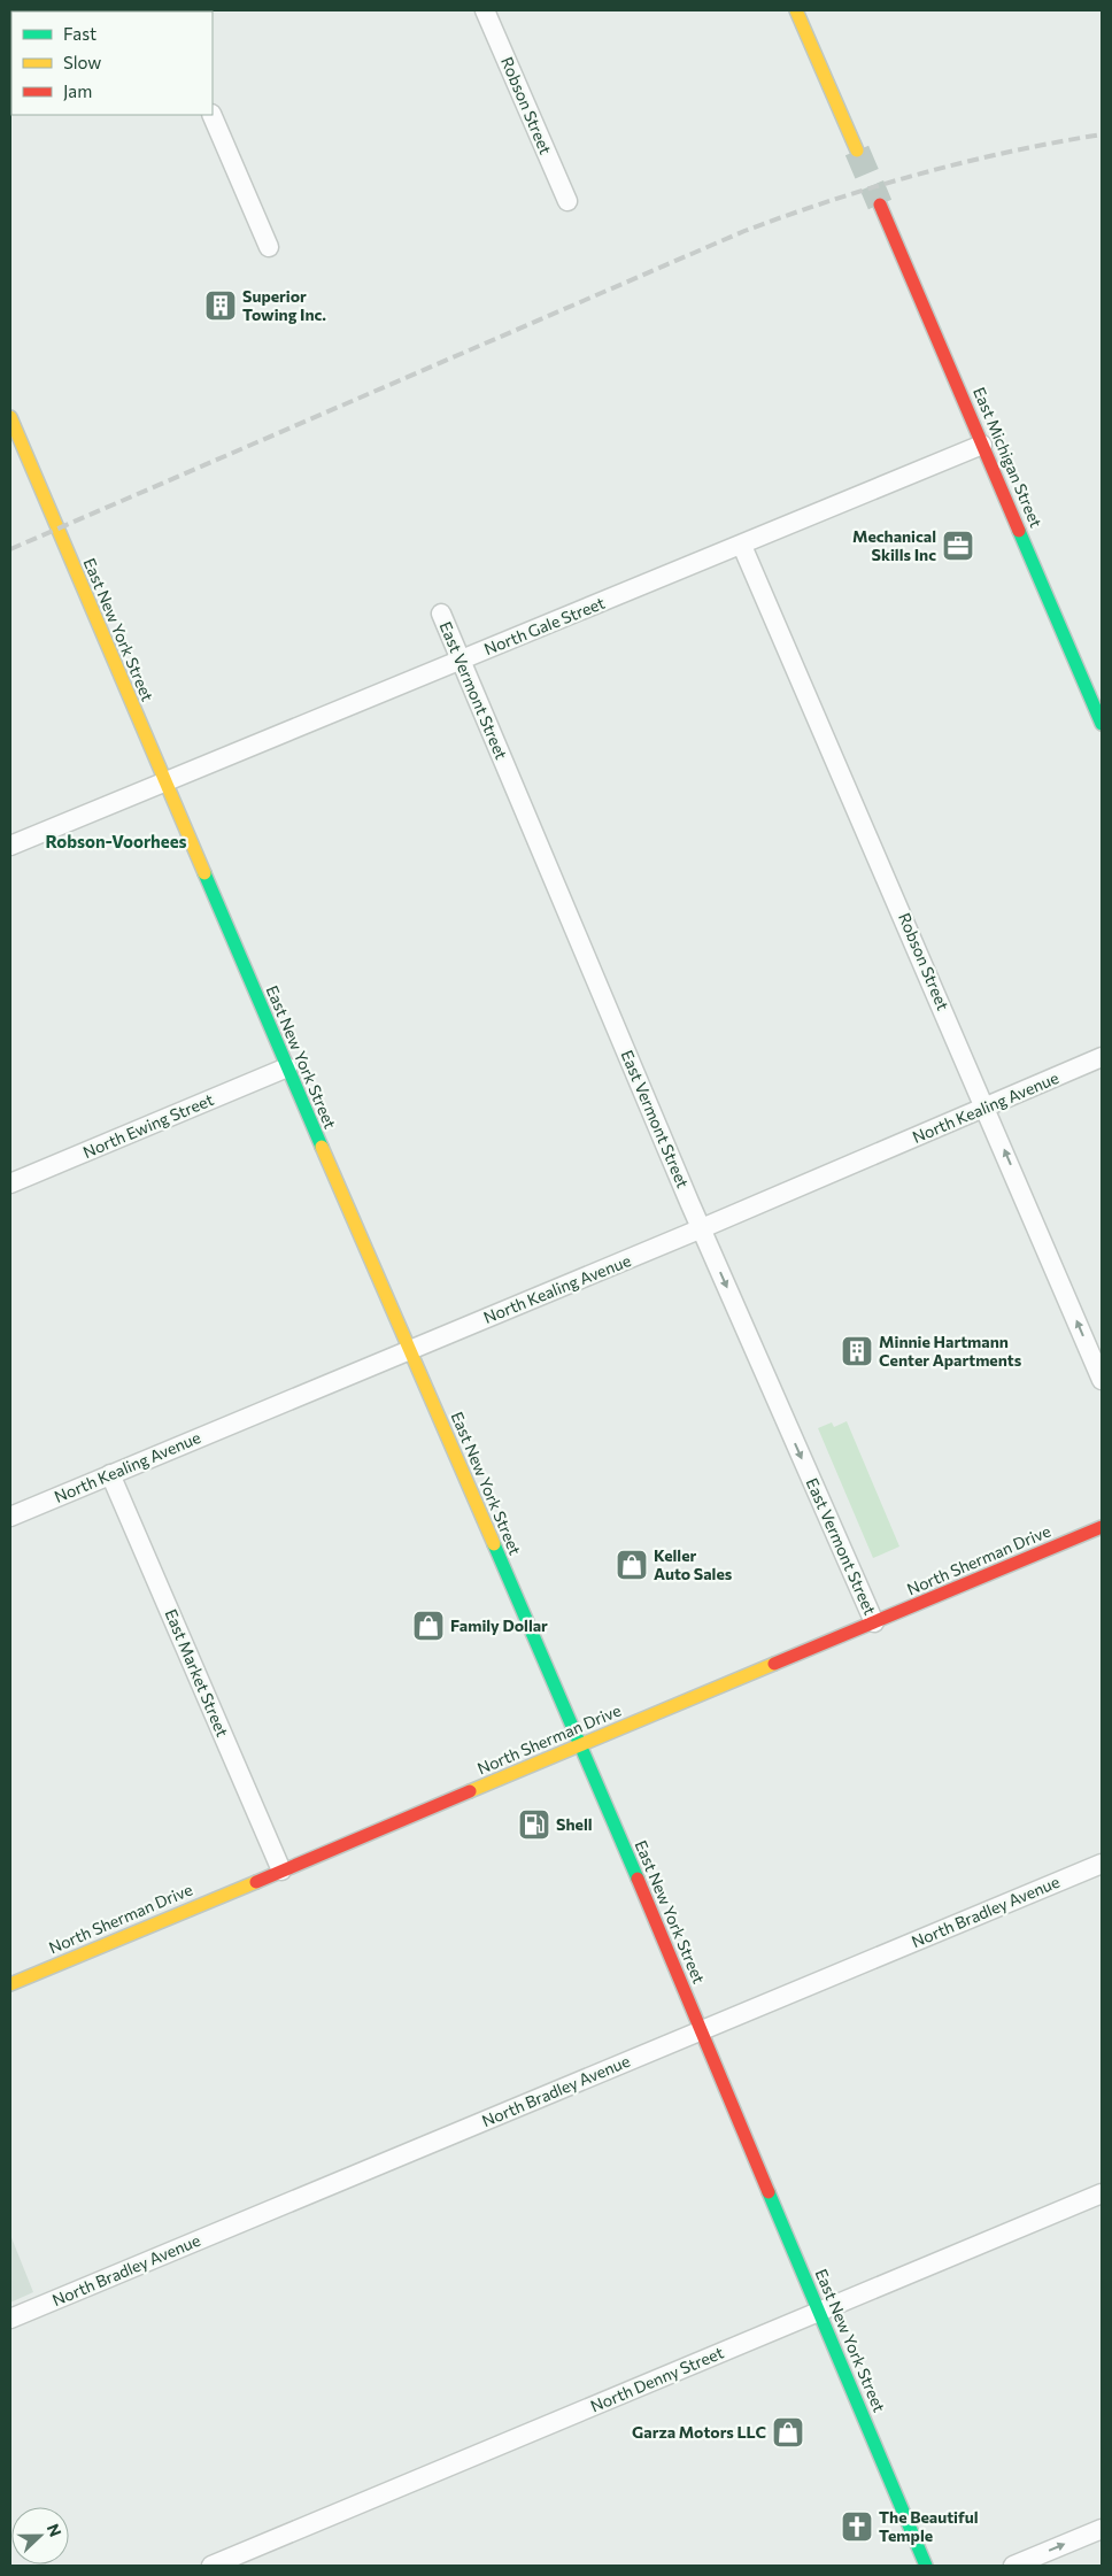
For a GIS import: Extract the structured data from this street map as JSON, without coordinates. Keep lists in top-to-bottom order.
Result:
{
  "streets": {
    "main road": ["East Michigan Street", "East New York Street", "North Sherman Drive"],
    "street": [
      "Robson Street",
      "North Gale Street",
      "East Vermont Street",
      "North Kealing Avenue",
      "North Ewing Street",
      "East Market Street",
      "North Bradley Avenue",
      "North Denny Street"
    ]
  },
  "crossings": [
    ["Robson Street", "North Gale Street"],
    ["Robson Street", "North Kealing Avenue"],
    ["East Michigan Street", "North Gale Street"],
    ["North Gale Street", "East New York Street"],
    ["North Gale Street", "East Vermont Street"],
    ["East New York Street", "North Kealing Avenue"],
    ["East New York Street", "North Ewing Street"],
    ["East New York Street", "North Sherman Drive"],
    ["East New York Street", "North Bradley Avenue"],
    ["East New York Street", "North Denny Street"],
    ["East Vermont Street", "North Kealing Avenue"],
    ["East Vermont Street", "North Sherman Drive"],
    ["North Kealing Avenue", "East Market Street"],
    ["North Sherman Drive", "East Market Street"]
  ],
  "one_way": ["East Vermont Street"],
  "districts": ["Robson-Voorhees"],
  "places": {
    "building": ["Superior Towing Inc.", "Minnie Hartmann Center Apartments"],
    "office": ["Mechanical Skills Inc"],
    "shop": ["Keller Auto Sales", "Family Dollar", "Garza Motors LLC"],
    "fuel station": ["Shell"],
    "church": ["The Beautiful Temple"]
  },
  "legend": ["Fast", "Slow", "Jam"],
  "north": "right"
}
